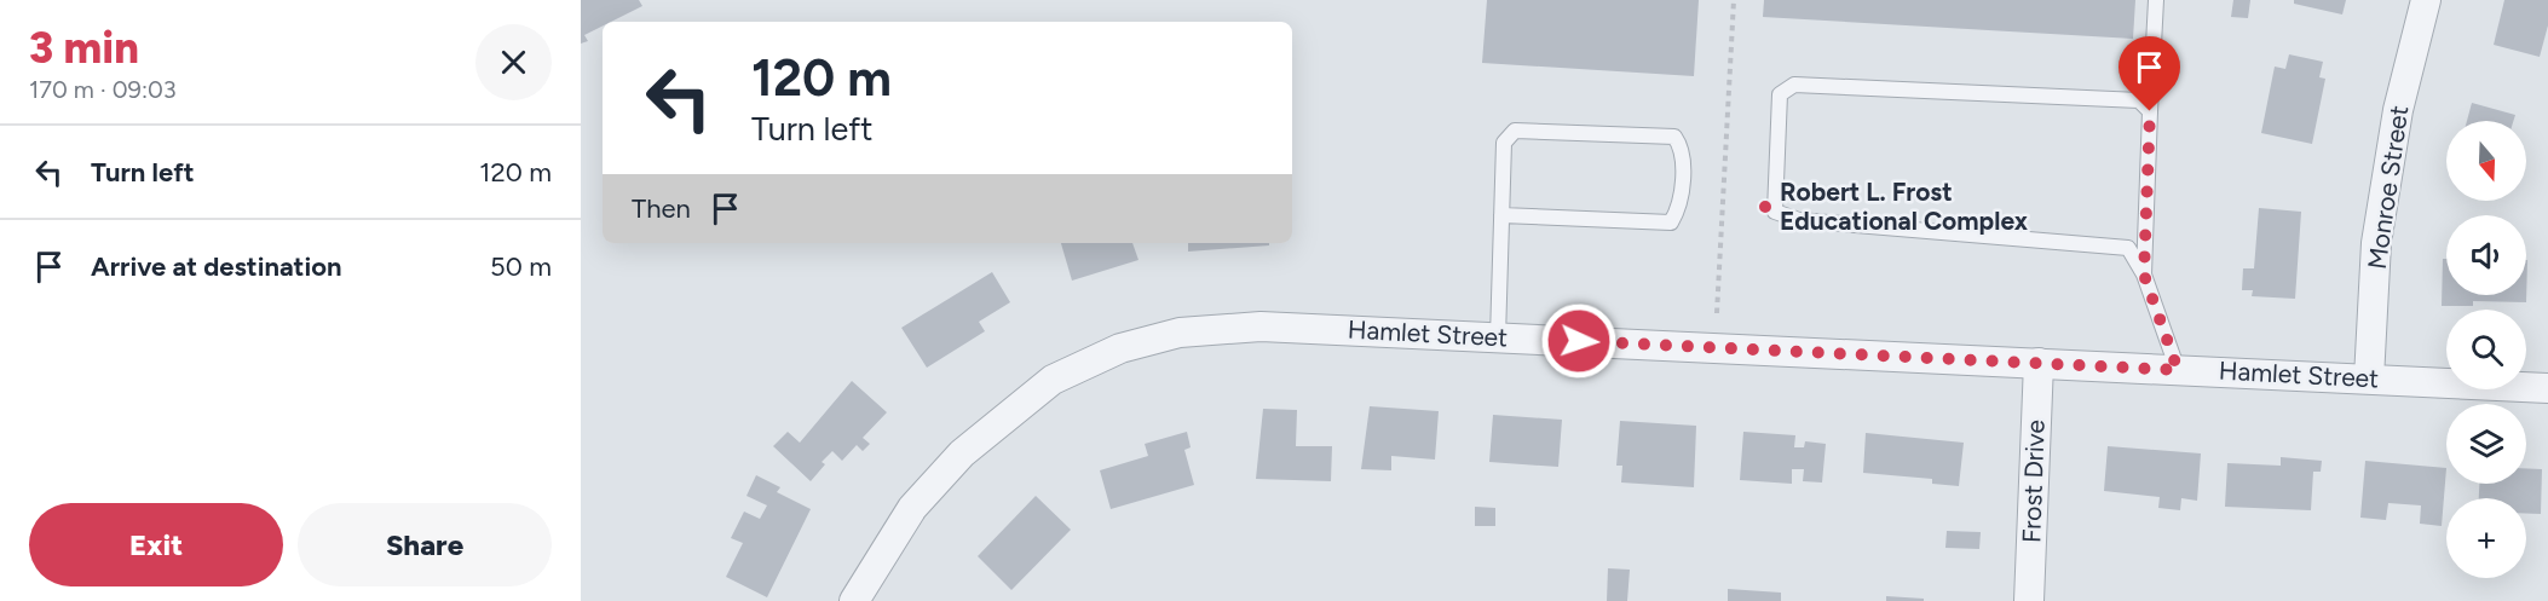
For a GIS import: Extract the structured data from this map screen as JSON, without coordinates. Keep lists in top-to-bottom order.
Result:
{
  "streets": {
    "street": ["Monroe Street", "Hamlet Street", "Frost Drive"]
  },
  "crossings": [
    ["Monroe Street", "Hamlet Street"],
    ["Hamlet Street", "Frost Drive"]
  ],
  "places": ["Robert L. Frost Educational Complex"],
  "north": "bottom",
  "page": {
    "heading": ["3 min", "170 m · 09:03"],
    "turn": ["120 m", "Turn left"],
    "map_buttons": "+",
    "list": [
      {
        "name": "Turn left",
        "value": "120 m"
      },
      {
        "name": "Arrive at destination",
        "value": "50 m"
      }
    ],
    "then": "Then",
    "buttons": ["Exit", "Share"]
  }
}
